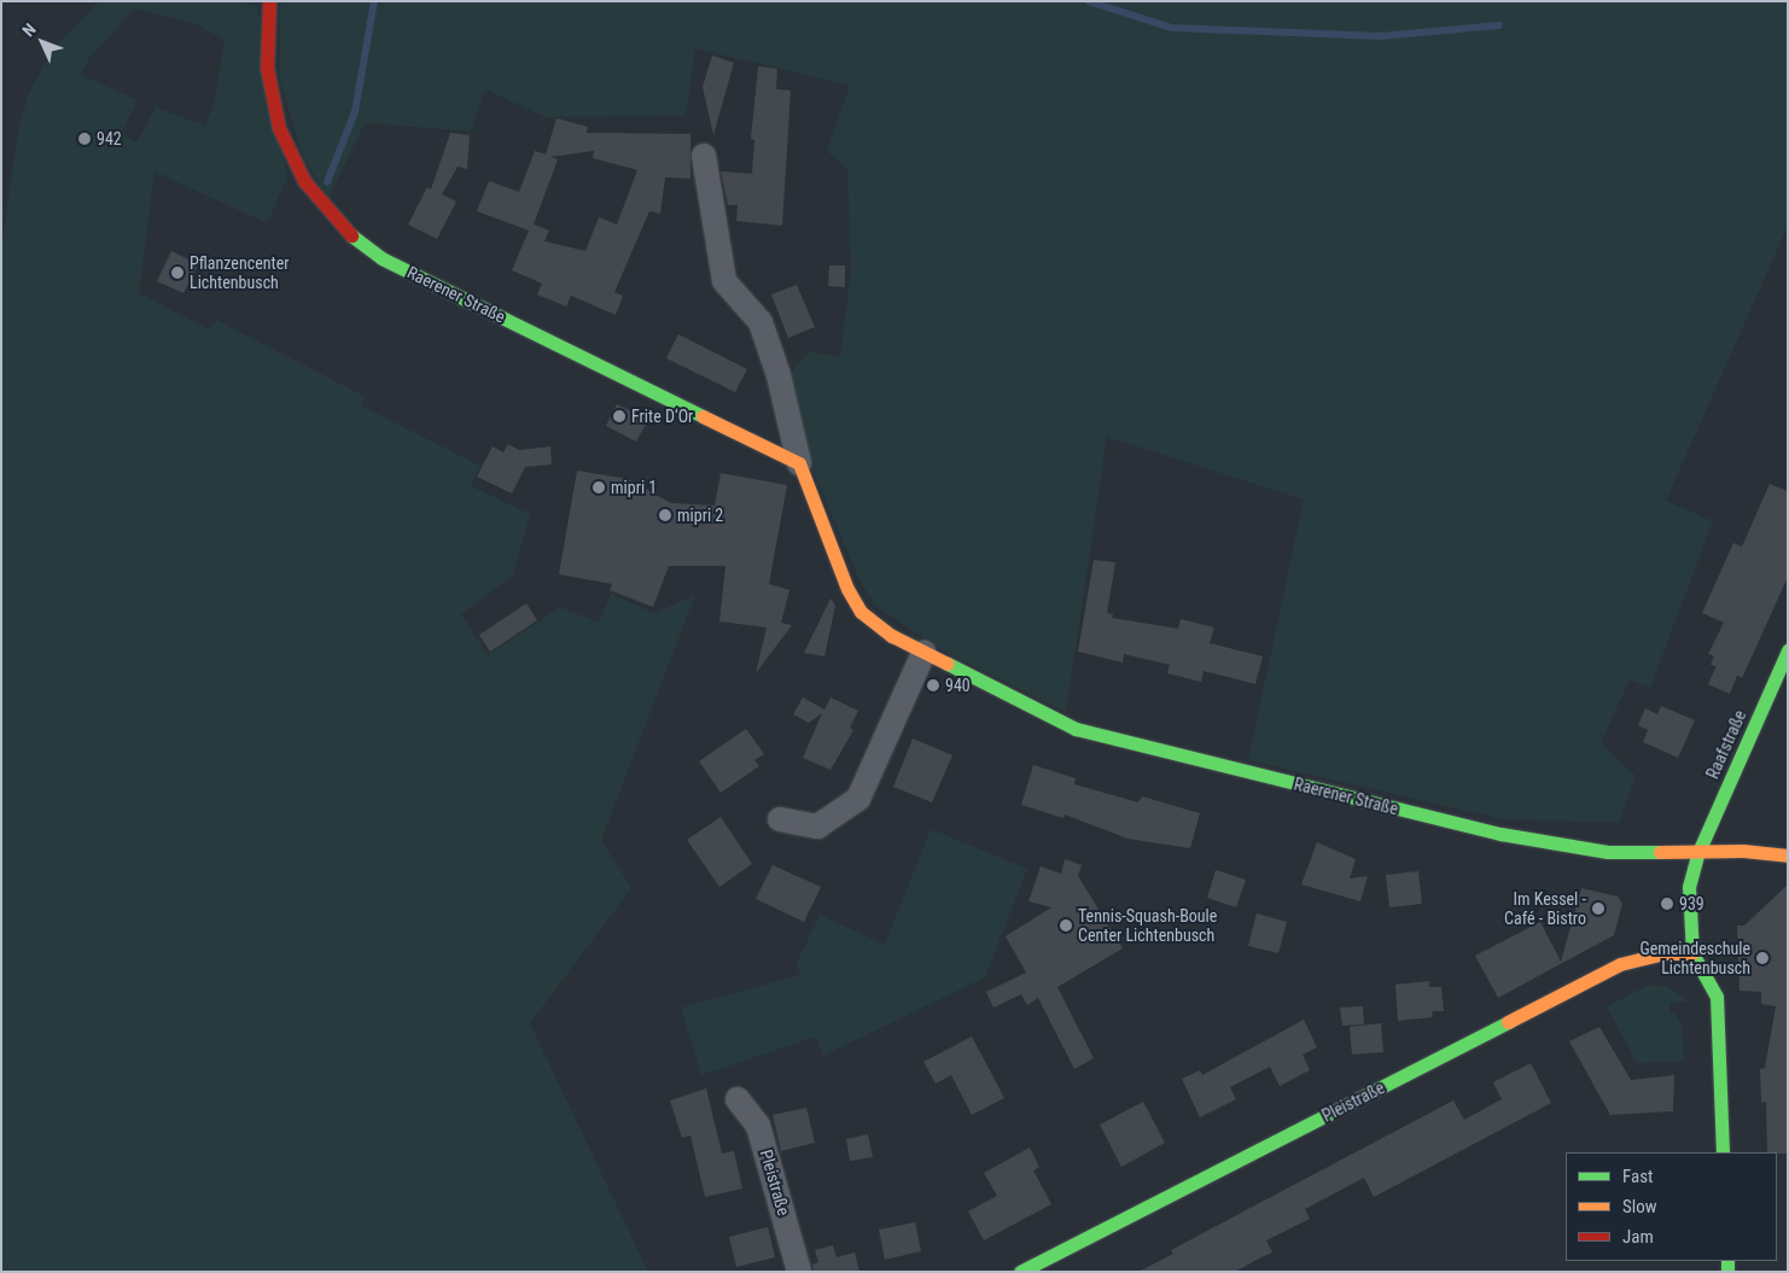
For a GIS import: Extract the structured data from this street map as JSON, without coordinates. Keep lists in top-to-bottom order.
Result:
{
  "streets": {
    "street": ["Raerener Straße", "Raafstraße", "Pleistraße"]
  },
  "crossings": [
    ["Raerener Straße", "Raafstraße"],
    ["Raafstraße", "Pleistraße"]
  ],
  "places": [
    "942",
    "Pflanzencenter Lichtenbusch",
    "Frite D‘Or",
    "mipri 1",
    "mipri 2",
    "940",
    "939",
    "Im Kessel - Café - Bistro",
    "Tennis-Squash-Boule Center Lichtenbusch",
    "Gemeindeschule Lichtenbusch"
  ],
  "legend": ["Fast", "Slow", "Jam"],
  "north": "top left"
}
